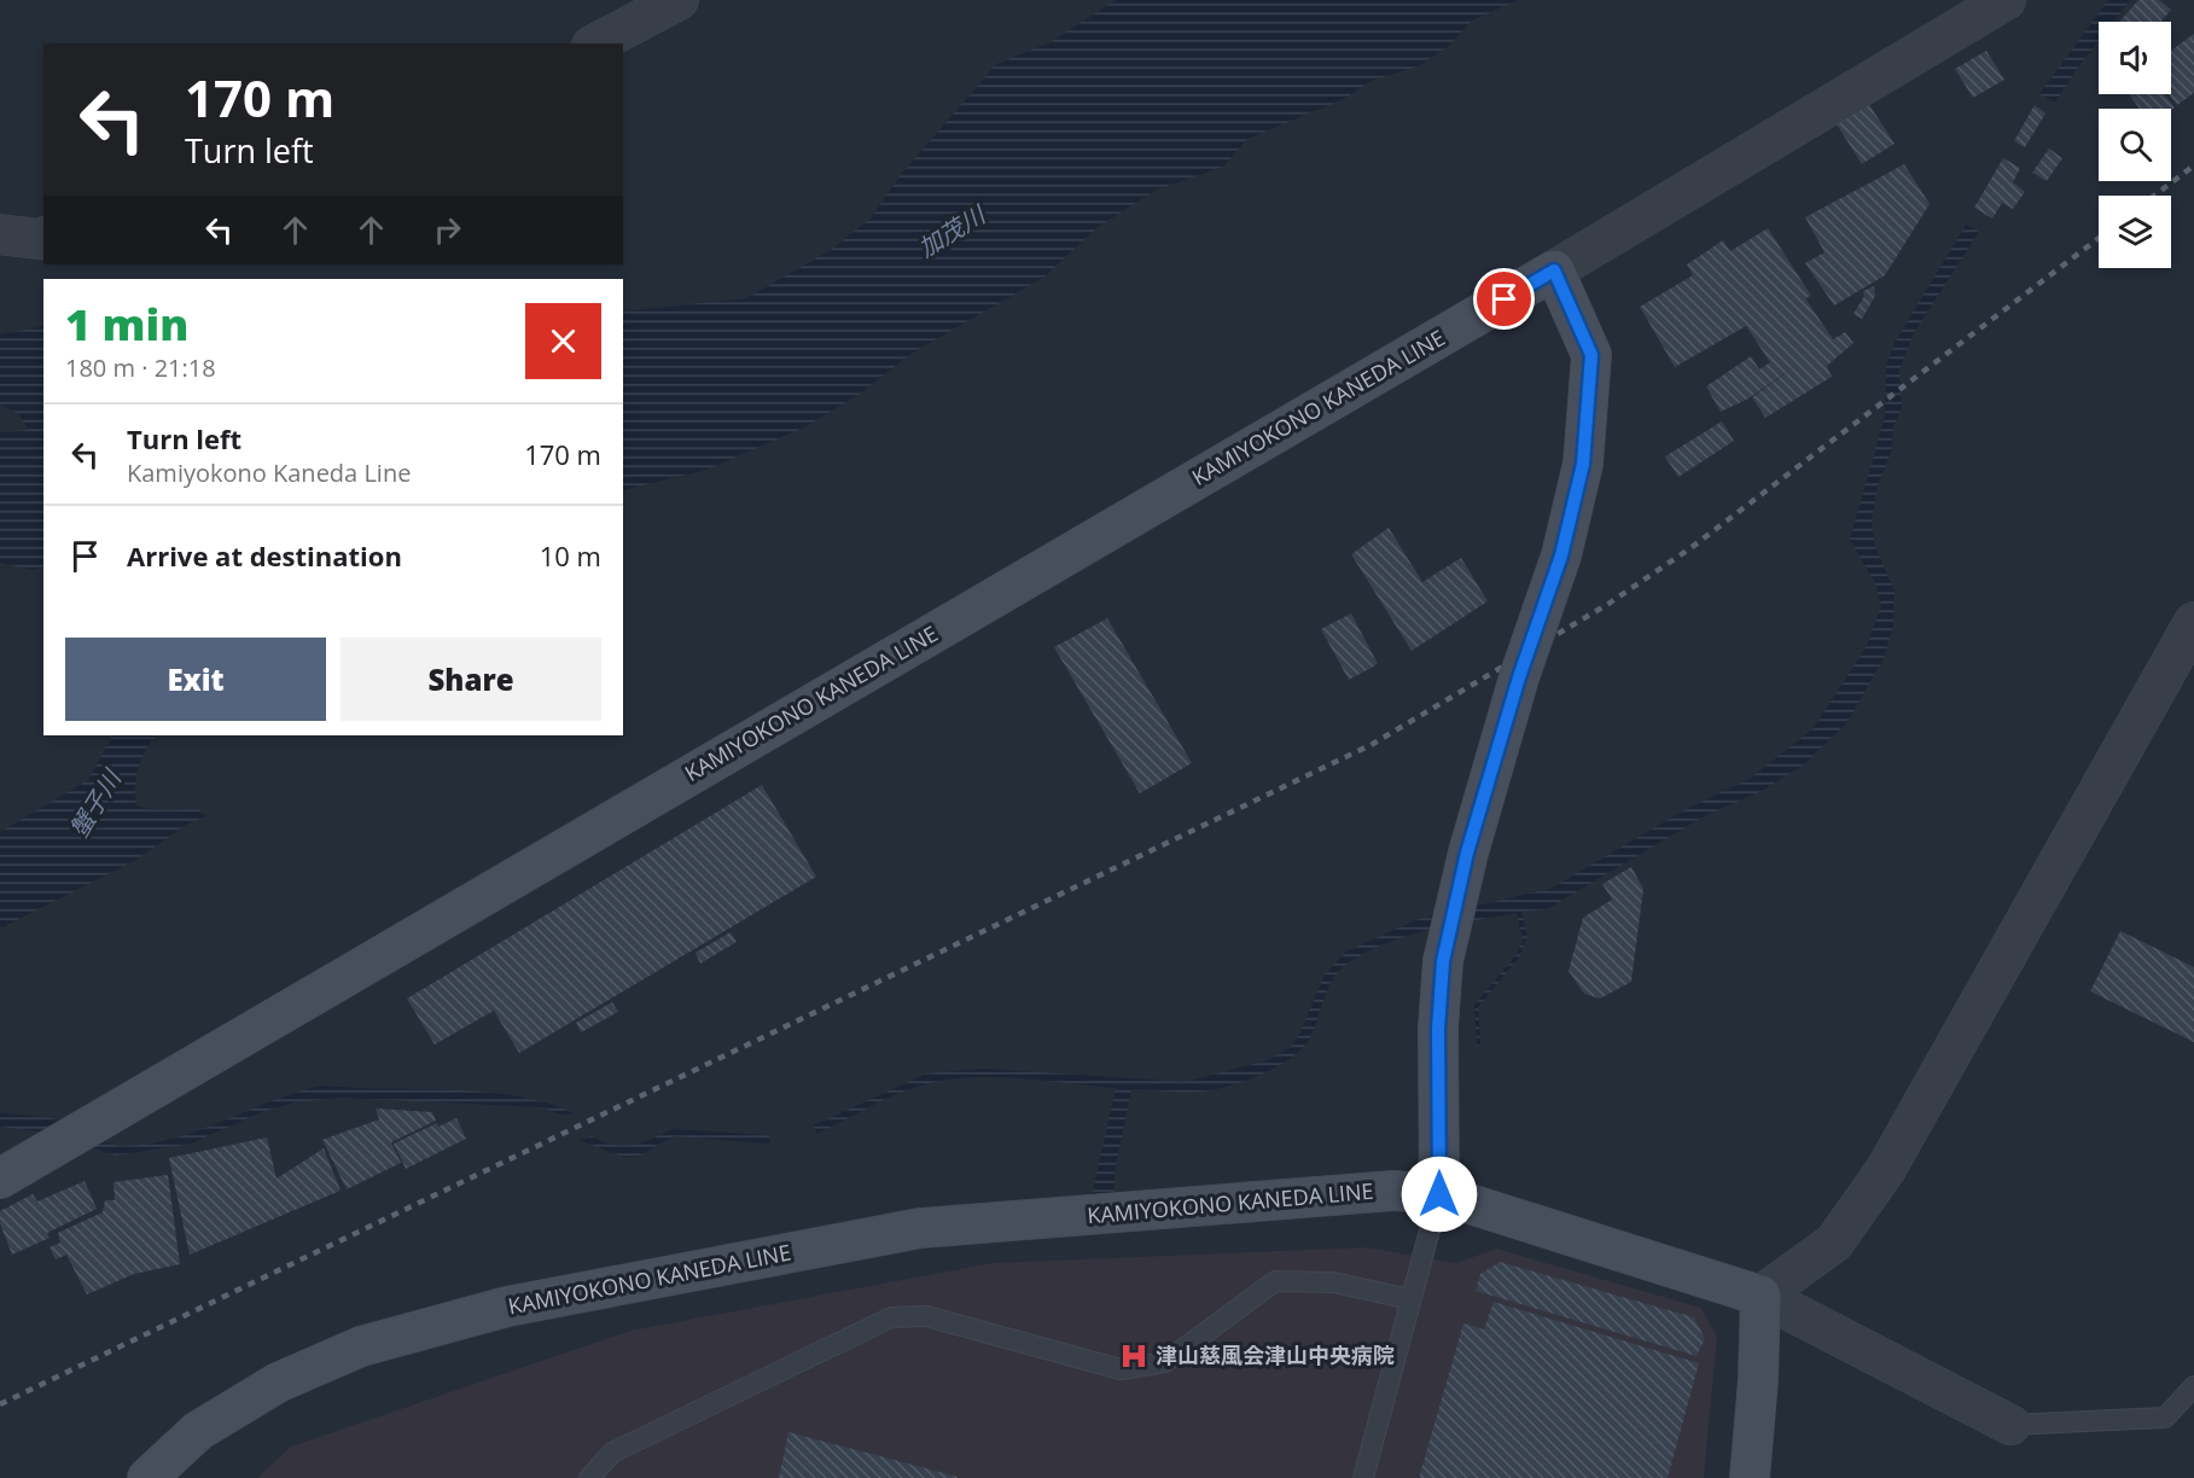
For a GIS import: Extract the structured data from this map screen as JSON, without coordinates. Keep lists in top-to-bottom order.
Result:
{
  "streets": {
    "main road": ["KAMIYOKONO KANEDA LINE"]
  },
  "water": ["加茂川", "蟹子川"],
  "places": {
    "hospital": ["津山慈風会津山中央病院"]
  },
  "page": {
    "turn": ["170 m", "Turn left"],
    "heading": ["1 min", "180 m · 21:18"],
    "list": [
      {
        "name": "Turn left",
        "note": "Kamiyokono Kaneda Line",
        "value": "170 m"
      },
      {
        "name": "Arrive at destination",
        "value": "10 m"
      }
    ],
    "buttons": ["Exit", "Share"]
  }
}
